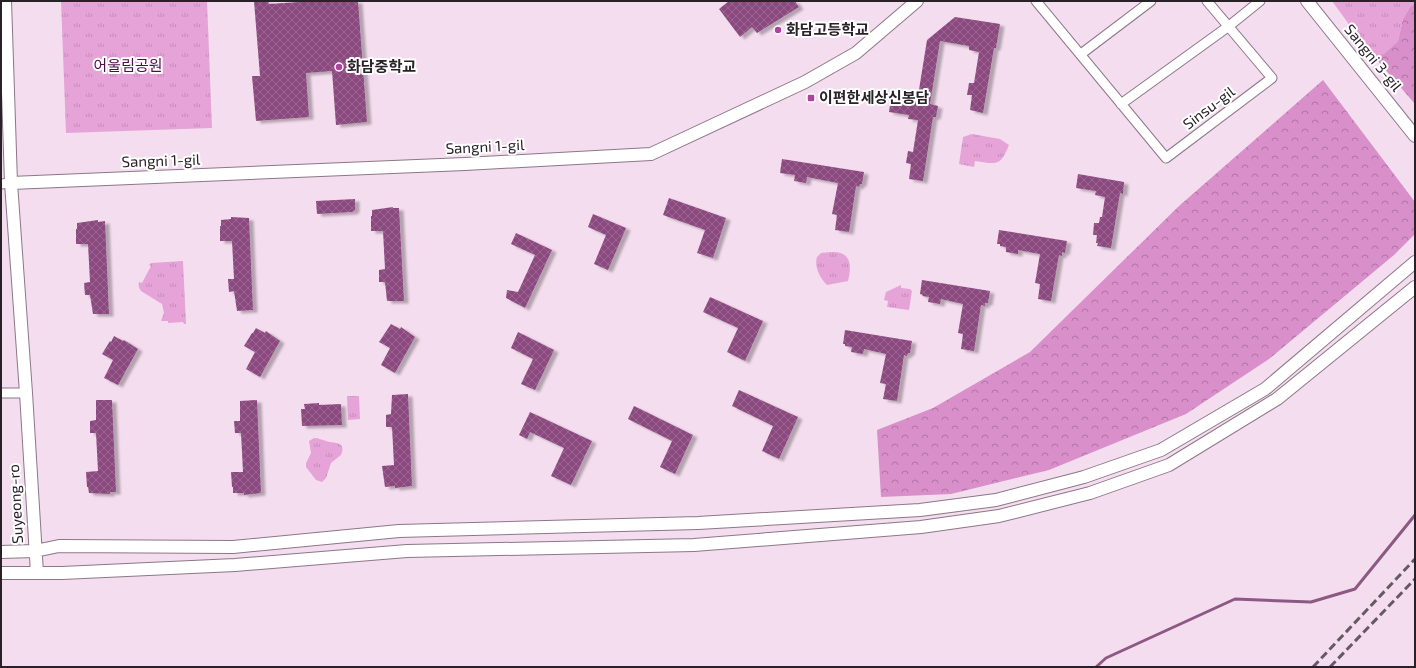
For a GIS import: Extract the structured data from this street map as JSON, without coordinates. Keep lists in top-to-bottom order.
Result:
{
  "streets": {
    "main road": ["Sangni 3-gil", "Sangni 1-gil", "Suyeong-ro"],
    "street": ["Sinsu-gil"]
  },
  "crossings": [
    ["Sangni 1-gil", "Suyeong-ro"]
  ],
  "parks": ["어울림공원"],
  "places": {
    "other": ["화담고등학교", "화담중학교"],
    "transit": ["이편한세상신봉담"]
  }
}
